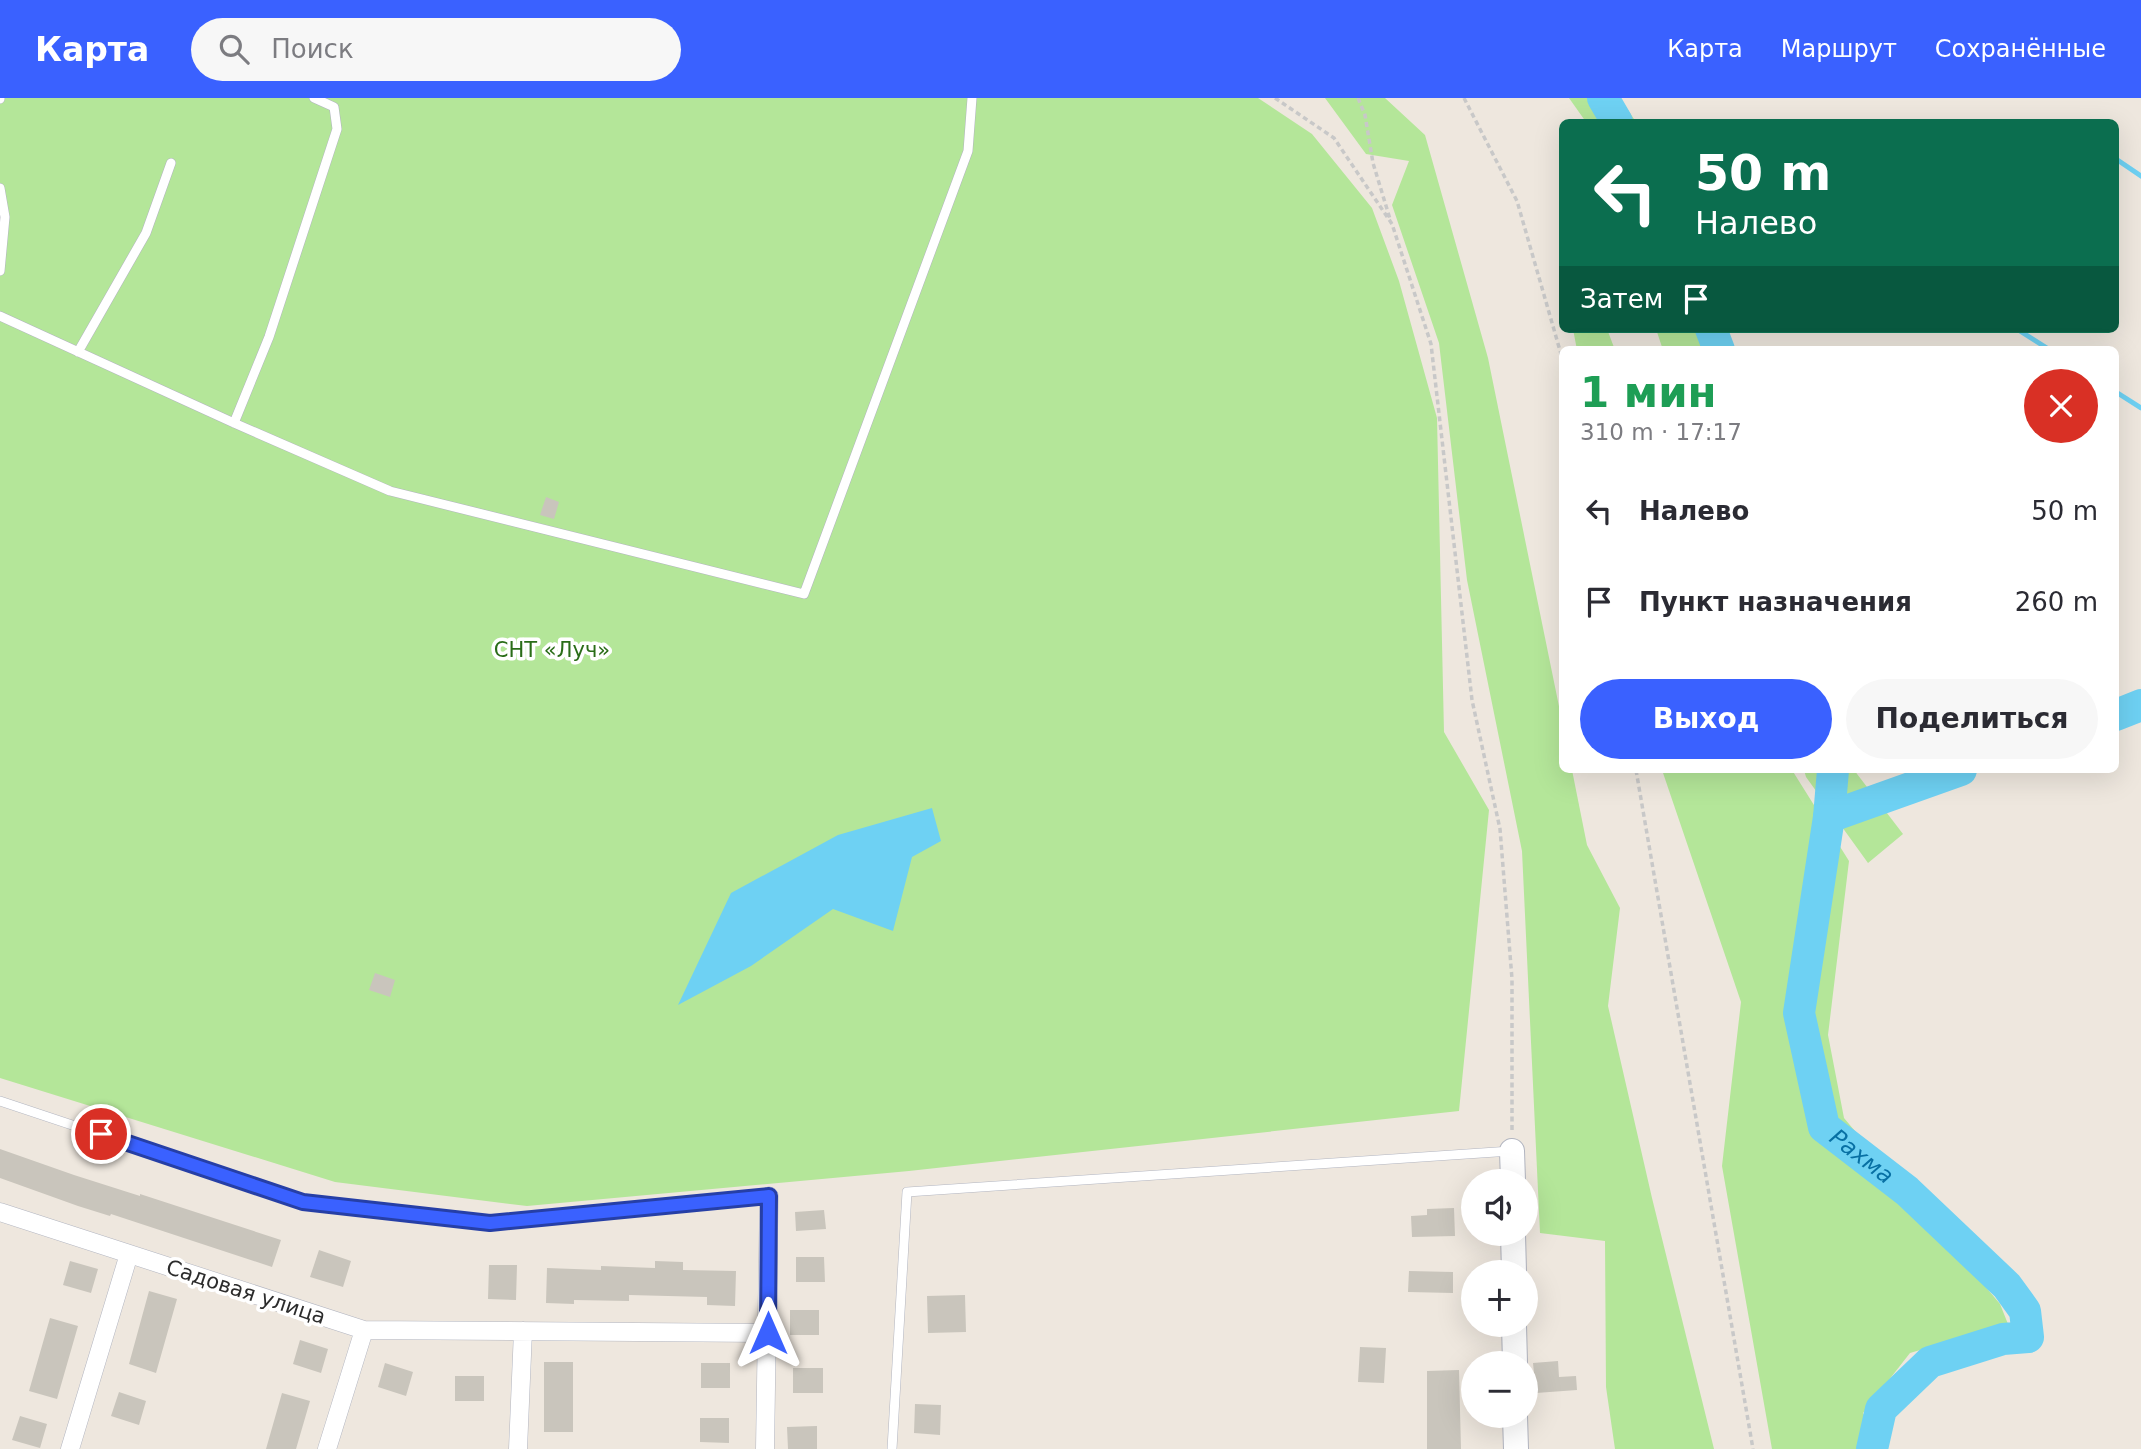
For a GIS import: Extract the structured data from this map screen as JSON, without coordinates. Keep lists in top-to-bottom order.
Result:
{
  "streets": {
    "street": ["Садовая улица"]
  },
  "water": ["Рахма"],
  "parks": ["СНТ «Луч»"],
  "page": {
    "header": "Карта",
    "search": "Поиск",
    "nav": ["Карта", "Маршрут", "Сохранённые"],
    "turn": ["50 m", "Налево"],
    "then": "Затем",
    "heading": ["1 мин", "310 m · 17:17"],
    "list": [
      {
        "name": "Налево",
        "value": "50 m"
      },
      {
        "name": "Пункт назначения",
        "value": "260 m"
      }
    ],
    "buttons": ["Выход", "Поделиться"],
    "map_buttons": ["+", "−"]
  }
}
